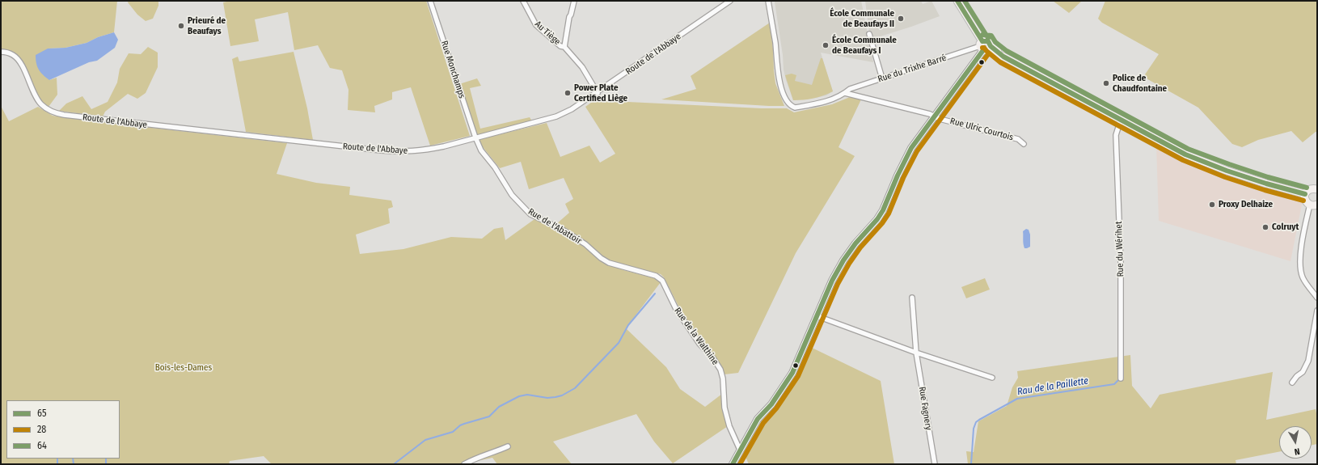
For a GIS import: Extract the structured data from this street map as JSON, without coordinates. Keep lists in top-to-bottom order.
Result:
{
  "streets": {
    "street": [
      "Au Tiège",
      "Route de l'Abbaye",
      "Rue du Trixhe Barré",
      "Rue Monchamps",
      "Rue Ulric Courtois",
      "Rue de l'Abattoir",
      "Rue du Wérihet",
      "Rue de la Walthine",
      "Rue Fagnery"
    ]
  },
  "crossings": [
    ["Au Tiège", "Route de l'Abbaye"],
    ["Route de l'Abbaye", "Rue Monchamps"],
    ["Route de l'Abbaye", "Rue de l'Abattoir"],
    ["Rue du Trixhe Barré", "Rue Ulric Courtois"],
    ["Rue Monchamps", "Rue de l'Abattoir"],
    ["Rue de l'Abattoir", "Rue de la Walthine"]
  ],
  "water": ["Rau de la Paillette"],
  "parks": ["Bois-les-Dames"],
  "places": [
    "École Communale de Beaufays II",
    "Prieuré de Beaufays",
    "École Communale de Beaufays I",
    "Police de Chaudfontaine",
    "Power Plate Certified Liège",
    "Proxy Delhaize",
    "Colruyt"
  ],
  "lines": ["transit line 65", "transit line 64", "transit line 28"],
  "legend": ["65", "28", "64"],
  "north": "bottom"
}
